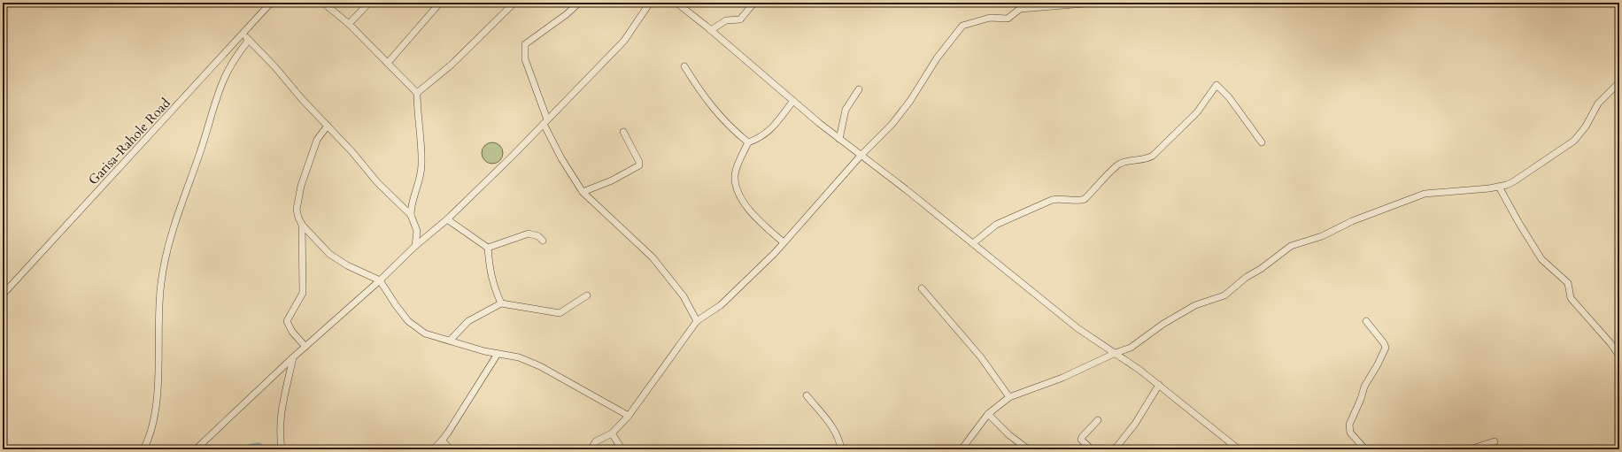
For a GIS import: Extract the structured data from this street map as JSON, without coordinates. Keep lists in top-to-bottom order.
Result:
{
  "streets": {
    "street": ["Garisa-Rahole Road"]
  }
}
